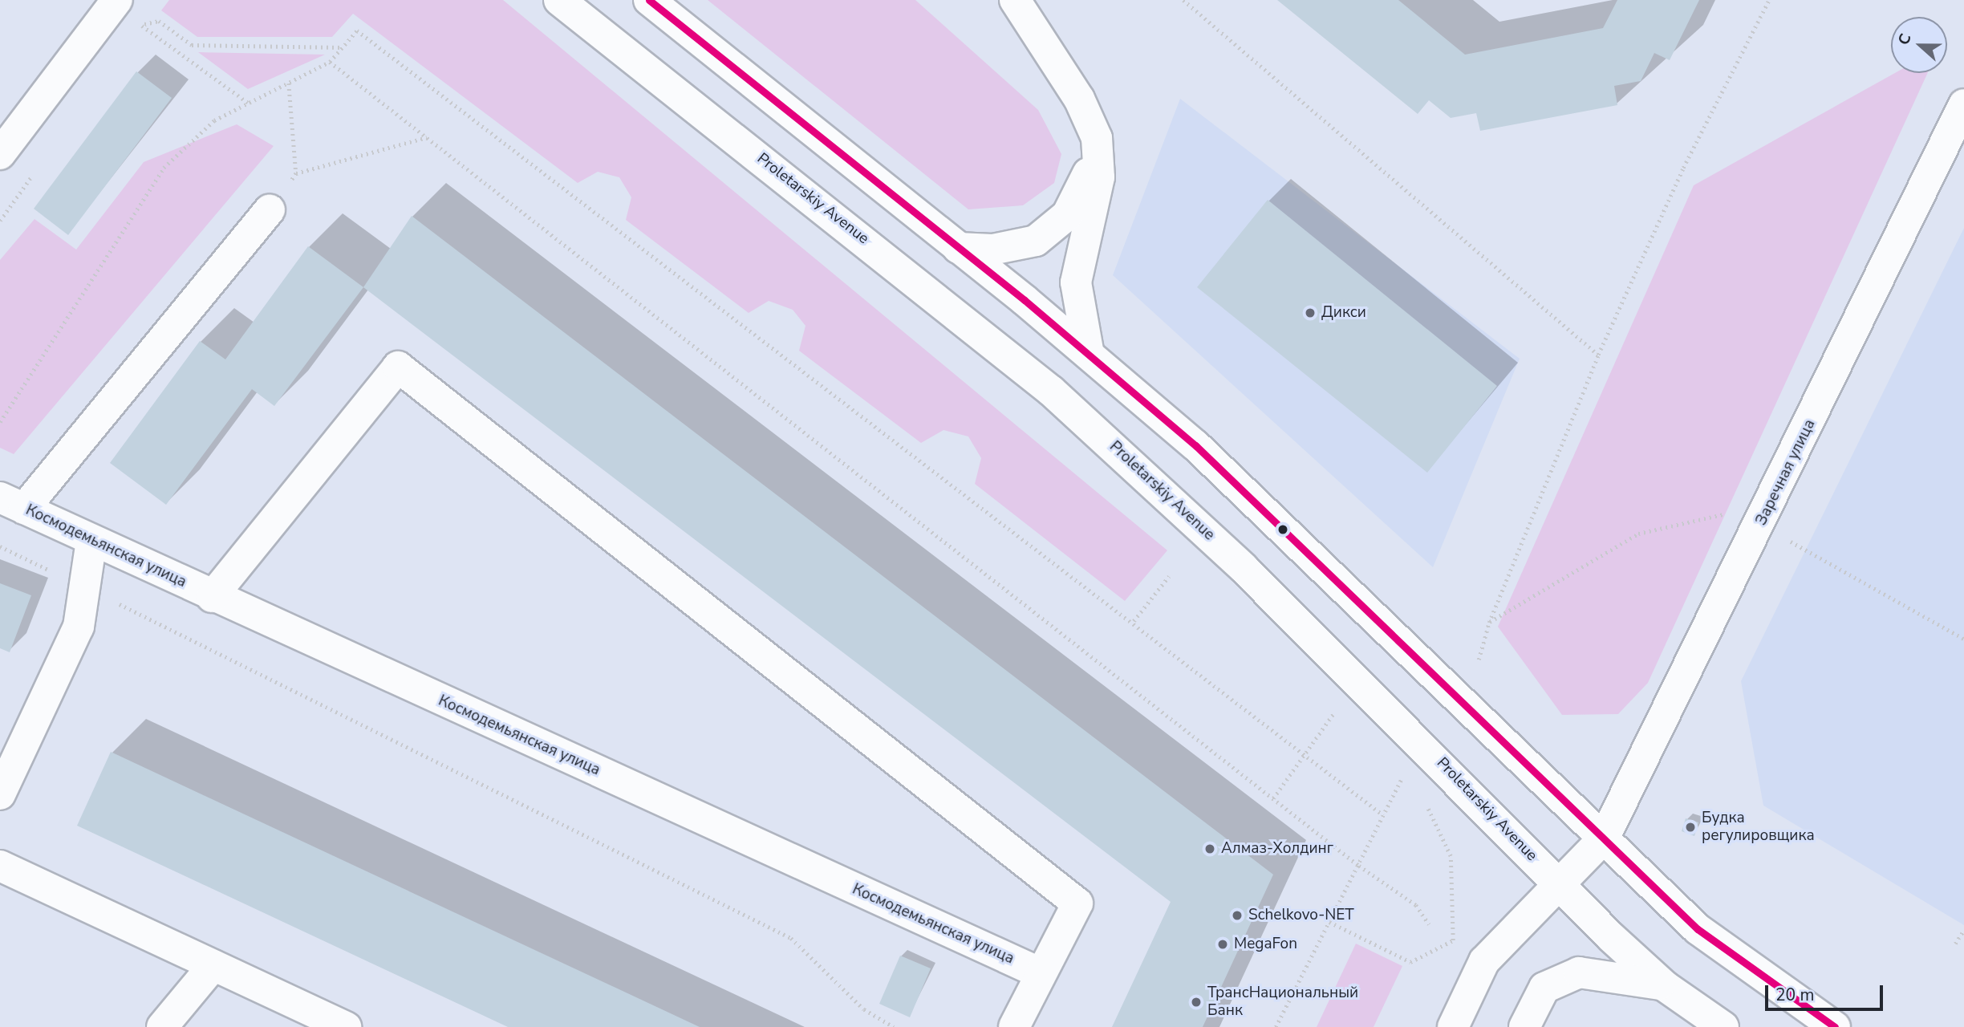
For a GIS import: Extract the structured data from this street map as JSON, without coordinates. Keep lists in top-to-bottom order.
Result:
{
  "streets": {
    "main road": ["Proletarskiy Avenue", "Заречная улица", "Космодемьянская улица"]
  },
  "crossings": [
    ["Proletarskiy Avenue", "Заречная улица"]
  ],
  "places": [
    "Дикси",
    "Будка регулировщика",
    "Алмаз-Холдинг",
    "Schelkovo-NET",
    "MegaFon",
    "ТрансНациональный Банк"
  ],
  "scale_bar": "20 m",
  "north": "left"
}
